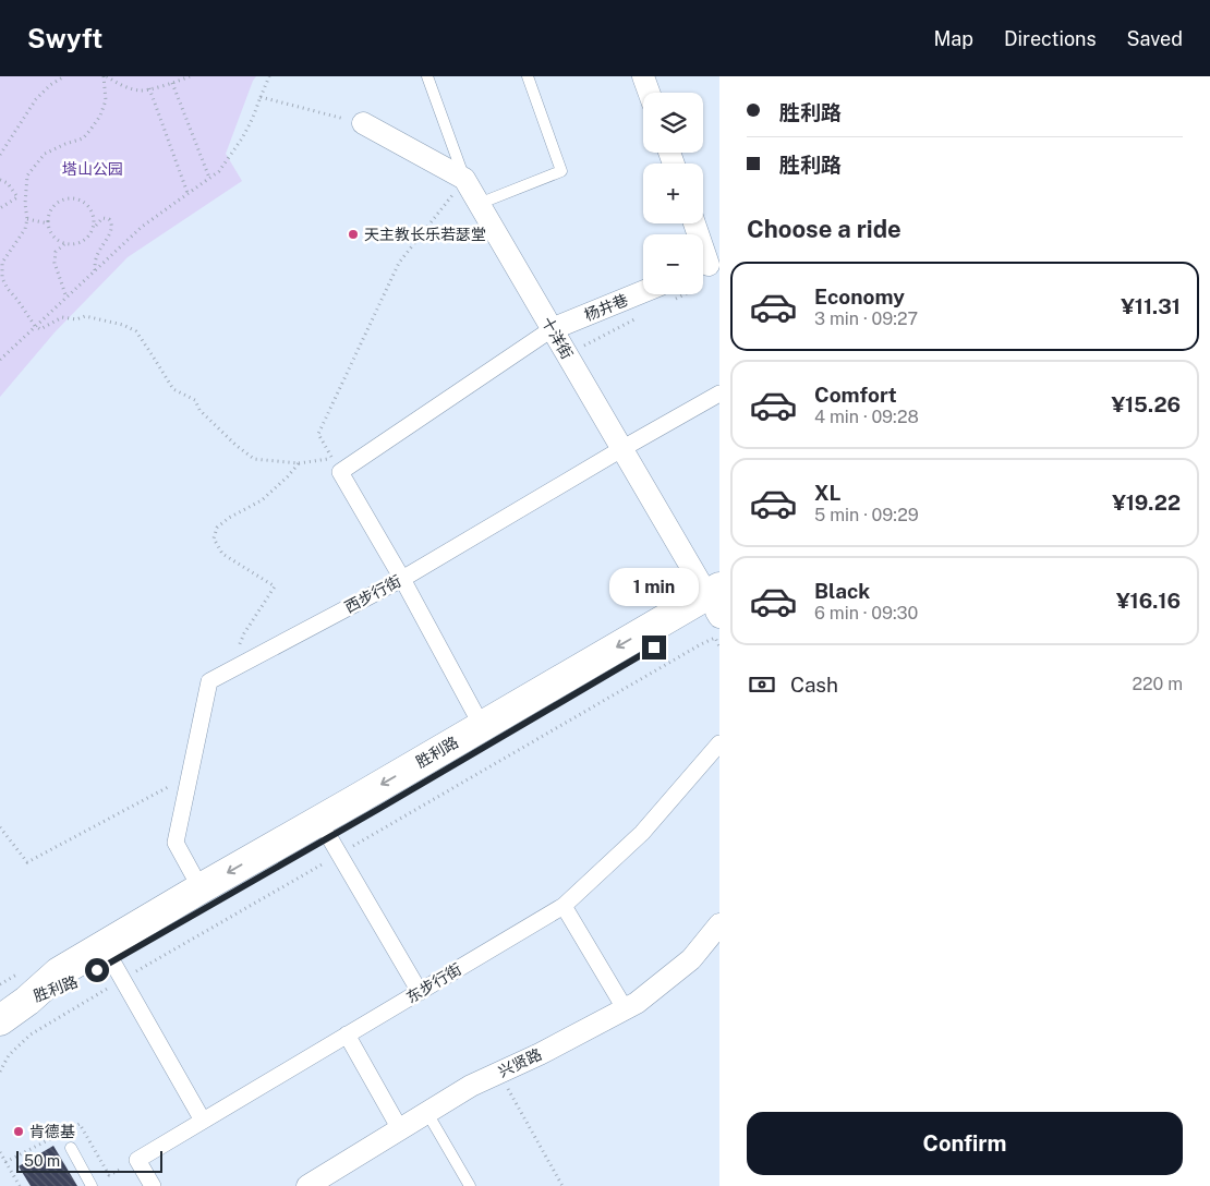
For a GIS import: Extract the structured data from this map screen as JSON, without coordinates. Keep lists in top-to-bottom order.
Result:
{
  "streets": {
    "main road": ["胜利路"],
    "street": [
      "杨井巷",
      "十洋街",
      "西步行街",
      "东步行街",
      "兴贤路"
    ]
  },
  "crossings": [
    ["杨井巷", "十洋街"],
    ["十洋街", "西步行街"],
    ["十洋街", "胜利路"],
    ["西步行街", "胜利路"]
  ],
  "parks": ["塔山公园"],
  "places": ["天主教长乐若瑟堂", "肯德基"],
  "scale_bar": "50 m",
  "page": {
    "header": "Swyft",
    "nav": ["Map", "Directions", "Saved"],
    "banner": ["胜利路", "胜利路"],
    "map_buttons": ["+", "−"],
    "heading": "Choose a ride",
    "list": [
      {
        "name": "Economy",
        "note": "3 min · 09:27",
        "value": "¥11.31"
      },
      {
        "name": "Comfort",
        "note": "4 min · 09:28",
        "value": "¥15.26"
      },
      {
        "name": "XL",
        "note": "5 min · 09:29",
        "value": "¥19.22"
      },
      {
        "name": "Black",
        "note": "6 min · 09:30",
        "value": "¥16.16"
      }
    ],
    "bubble": "1 min",
    "pay": ["Cash", "220 m"],
    "buttons": "Confirm",
    "scale": "50 m"
  }
}
